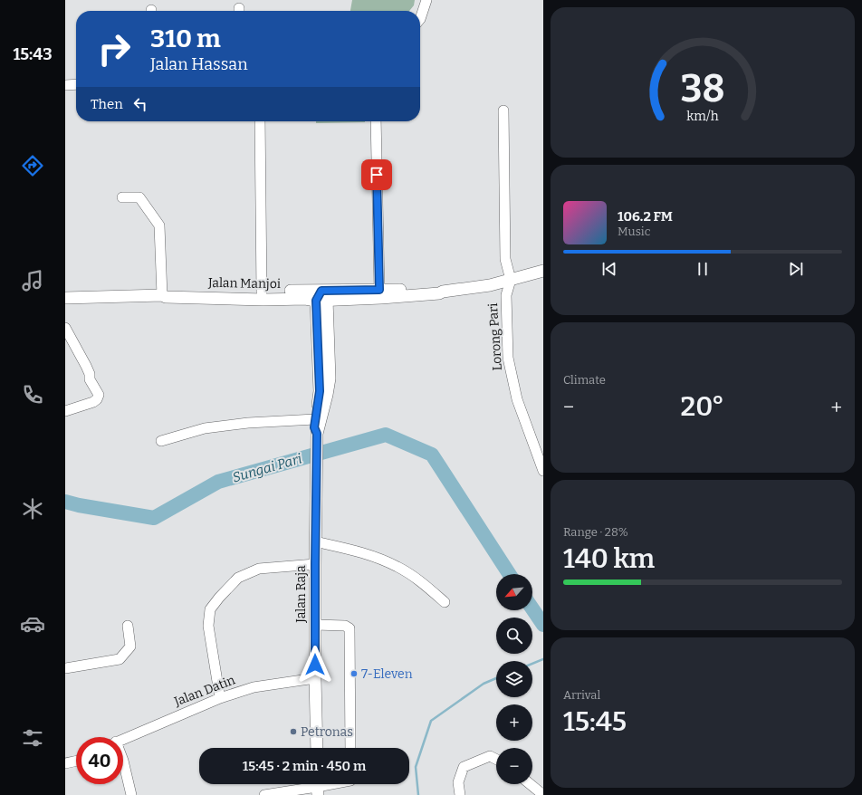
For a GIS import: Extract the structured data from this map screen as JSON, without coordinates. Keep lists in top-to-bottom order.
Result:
{
  "streets": {
    "street": [
      "Jalan Manjoi",
      "Lorong Pari",
      "Jalan Raja",
      "Jalan Datin"
    ]
  },
  "crossings": [
    ["Jalan Manjoi", "Jalan Raja"],
    ["Jalan Raja", "Jalan Datin"]
  ],
  "water": ["Sungai Pari"],
  "places": ["7-Eleven", "Petronas"],
  "north": "bottom left",
  "page": {
    "tabs": "15:43",
    "turn": ["310 m", "Jalan Hassan"],
    "then": "Then",
    "song": ["106.2 FM", "Music"],
    "tile": [
      "Climate",
      ["Range · 28%", "140 km"],
      ["Arrival", "15:45"]
    ],
    "heat": ["−", "20°", "+"],
    "map_buttons": ["+", "−"],
    "limit": "40",
    "trip": "15:45 · 2 min · 450 m",
    "gauge": ["38", "km/h"]
  }
}
